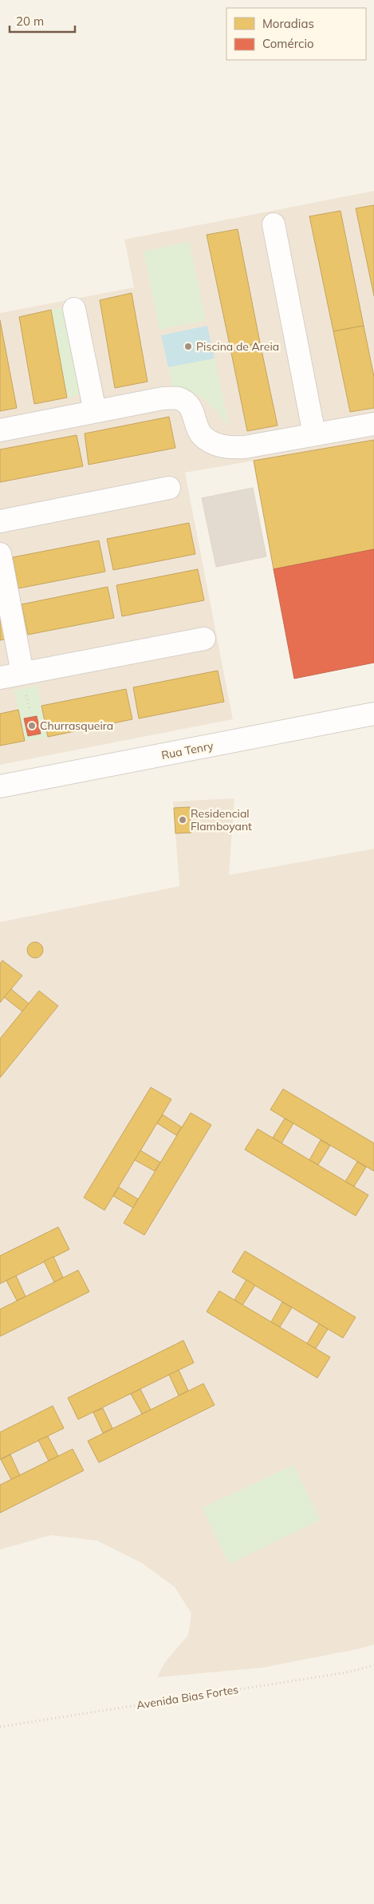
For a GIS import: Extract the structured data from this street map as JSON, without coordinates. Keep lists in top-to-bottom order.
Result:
{
  "streets": {
    "street": ["Rua Tenry"],
    "path": ["Avenida Bias Fortes"]
  },
  "places": ["Piscina de Areia", "Churrasqueira", "Residencial Flamboyant"],
  "legend": ["Moradias", "Comércio"],
  "scale_bar": "20 m"
}
